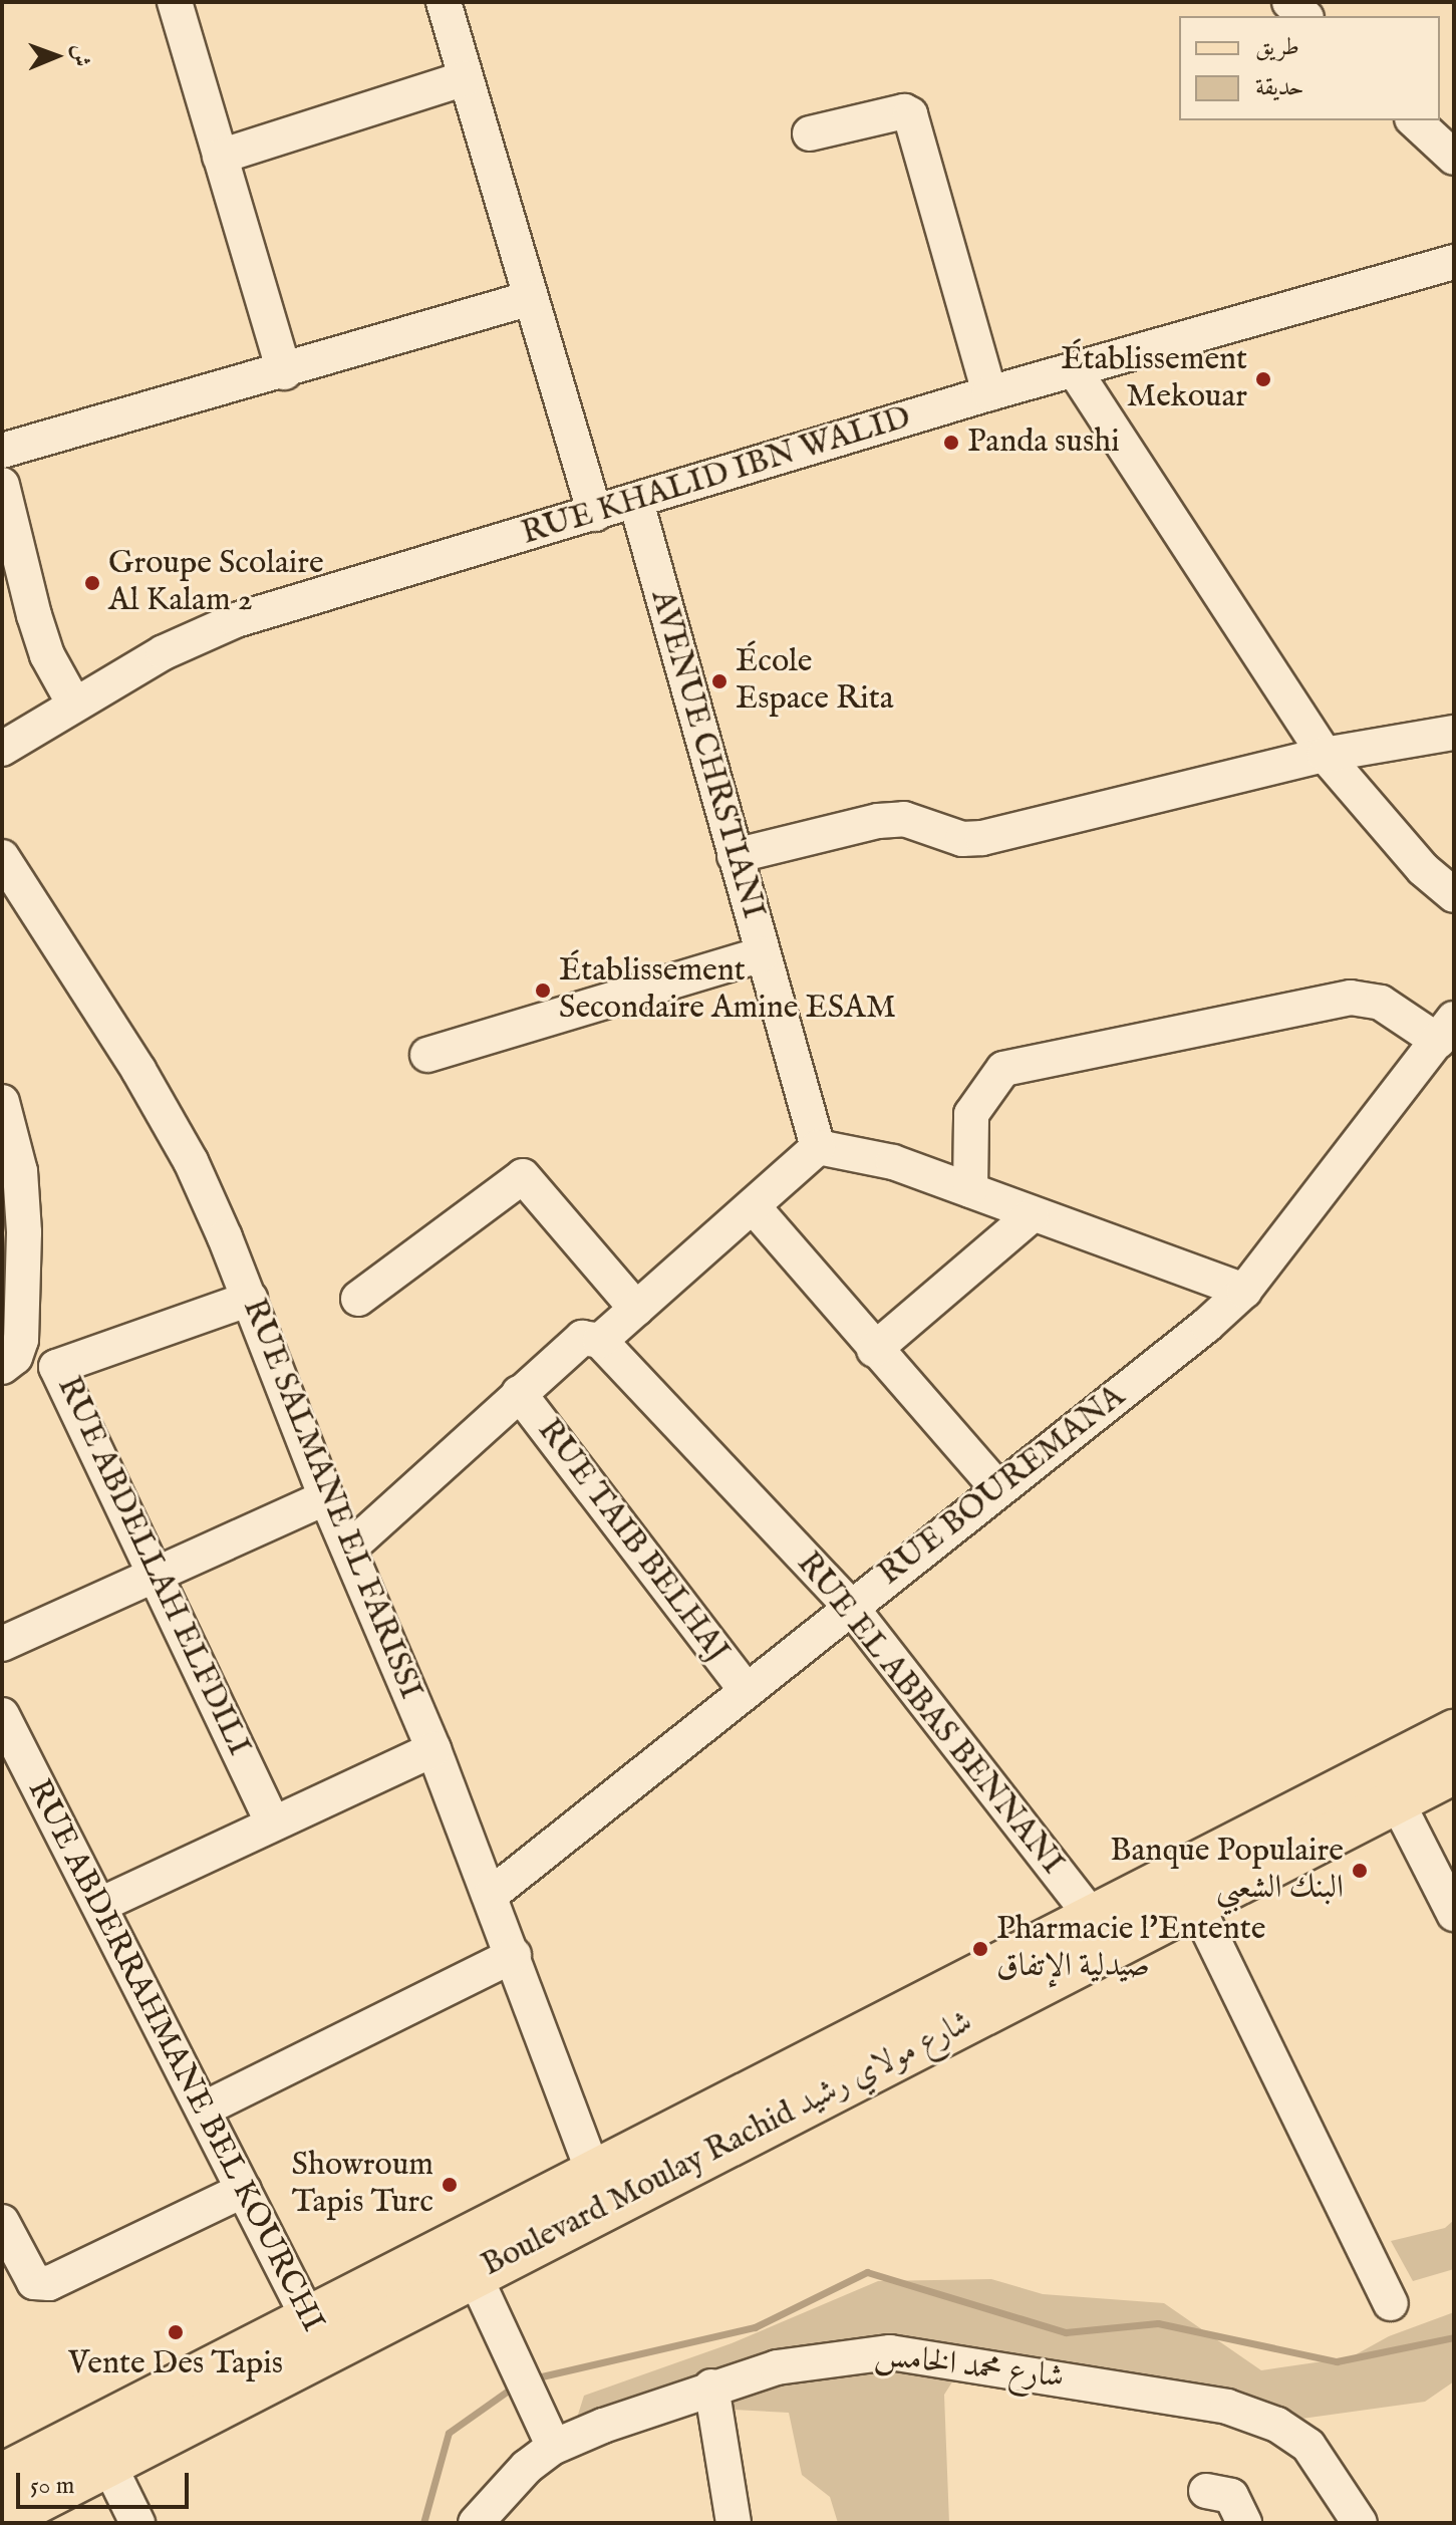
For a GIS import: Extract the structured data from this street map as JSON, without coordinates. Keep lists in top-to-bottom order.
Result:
{
  "streets": {
    "main road": ["Boulevard Moulay Rachid شارع مولاي رشيد"],
    "street": [
      "RUE KHALID IBN WALID",
      "AVENUE CHRSTIANI",
      "RUE BOUREMANA",
      "RUE SALMANE EL FARISSI",
      "RUE TAIB BELHAJ",
      "RUE ABDELLAH ELFDILI",
      "RUE EL ABBAS BENNANI",
      "RUE ABDERRAHMANE BEL KOURCHI",
      "شارع محمد الخامس"
    ]
  },
  "crossings": [
    ["RUE KHALID IBN WALID", "AVENUE CHRSTIANI"],
    ["RUE BOUREMANA", "RUE SALMANE EL FARISSI"],
    ["RUE BOUREMANA", "RUE TAIB BELHAJ"],
    ["RUE BOUREMANA", "RUE EL ABBAS BENNANI"],
    ["RUE SALMANE EL FARISSI", "RUE ABDELLAH ELFDILI"],
    ["RUE SALMANE EL FARISSI", "Boulevard Moulay Rachid شارع مولاي رشيد"],
    ["RUE EL ABBAS BENNANI", "Boulevard Moulay Rachid شارع مولاي رشيد"],
    ["RUE ABDERRAHMANE BEL KOURCHI", "Boulevard Moulay Rachid شارع مولاي رشيد"]
  ],
  "places": [
    "Établissement Mekouar",
    "Panda sushi",
    "Groupe Scolaire Al Kalam 2",
    "École Espace Rita",
    "Établissement Secondaire Amine ESAM",
    "Banque Populaire البنك الشعبي",
    "Pharmacie l'Entente صيدلية الإتفاق",
    "Showroum Tapis Turc",
    "Vente Des Tapis"
  ],
  "legend": ["طريق", "حديقة"],
  "scale_bar": "50 m",
  "north": "right"
}
